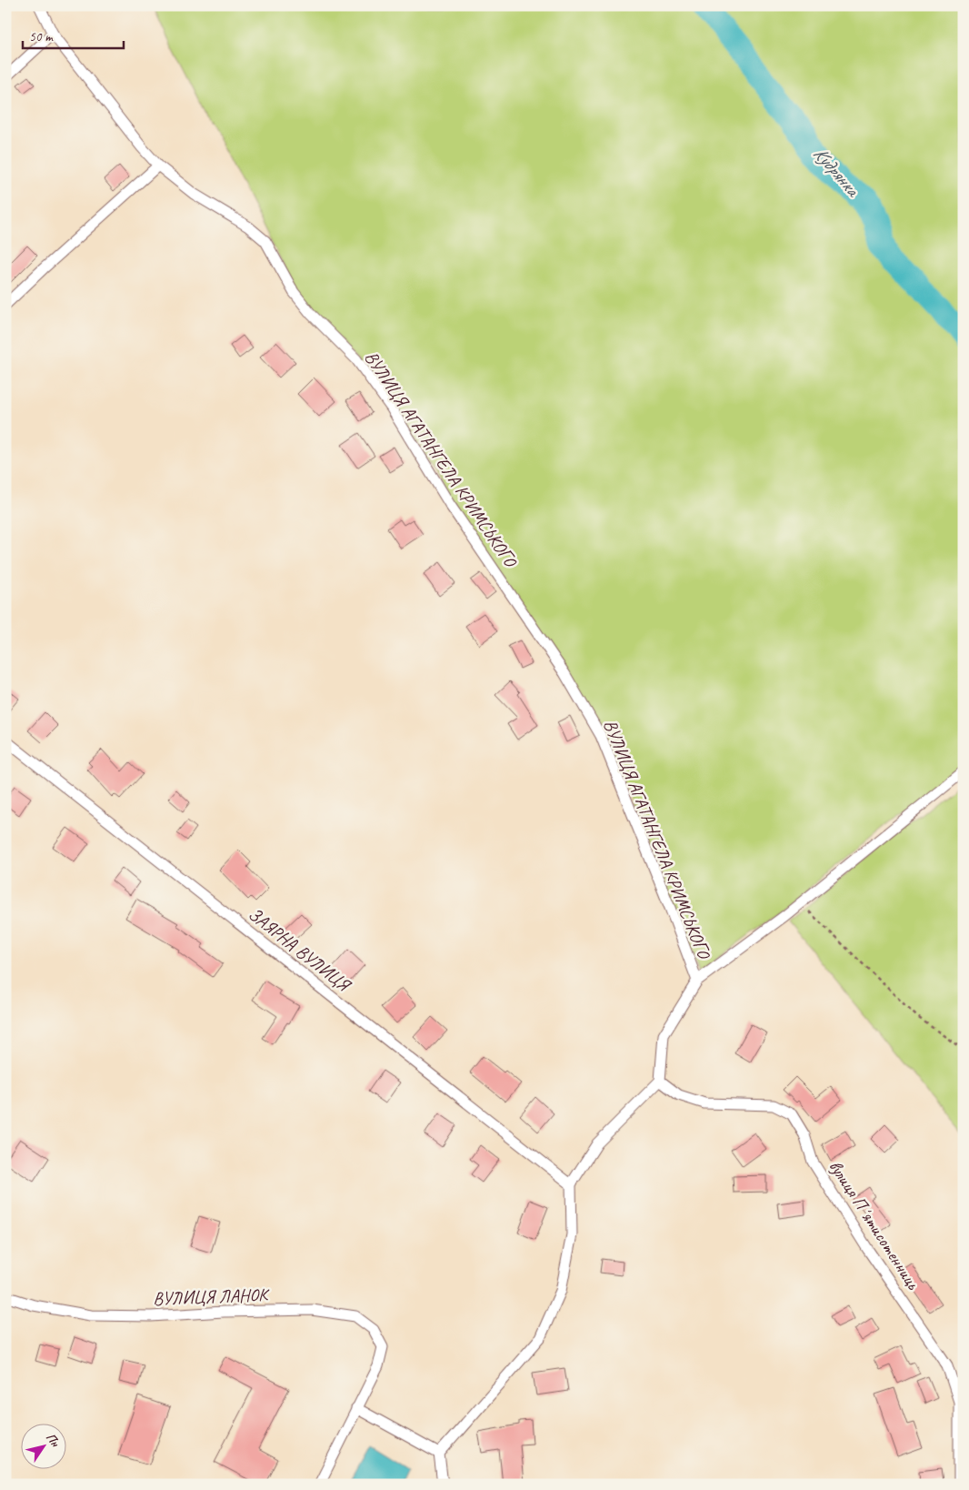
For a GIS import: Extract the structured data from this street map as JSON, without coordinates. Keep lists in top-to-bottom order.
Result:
{
  "streets": {
    "street": [
      "ВУЛИЦЯ АГАТАНГЕЛА КРИМСЬКОГО",
      "ЗАЯРНА ВУЛИЦЯ",
      "вулиця Пʼятисотенниць",
      "ВУЛИЦЯ ЛАНОК"
    ]
  },
  "water": ["Кудрянка"],
  "scale_bar": "50 m",
  "north": "top right"
}
